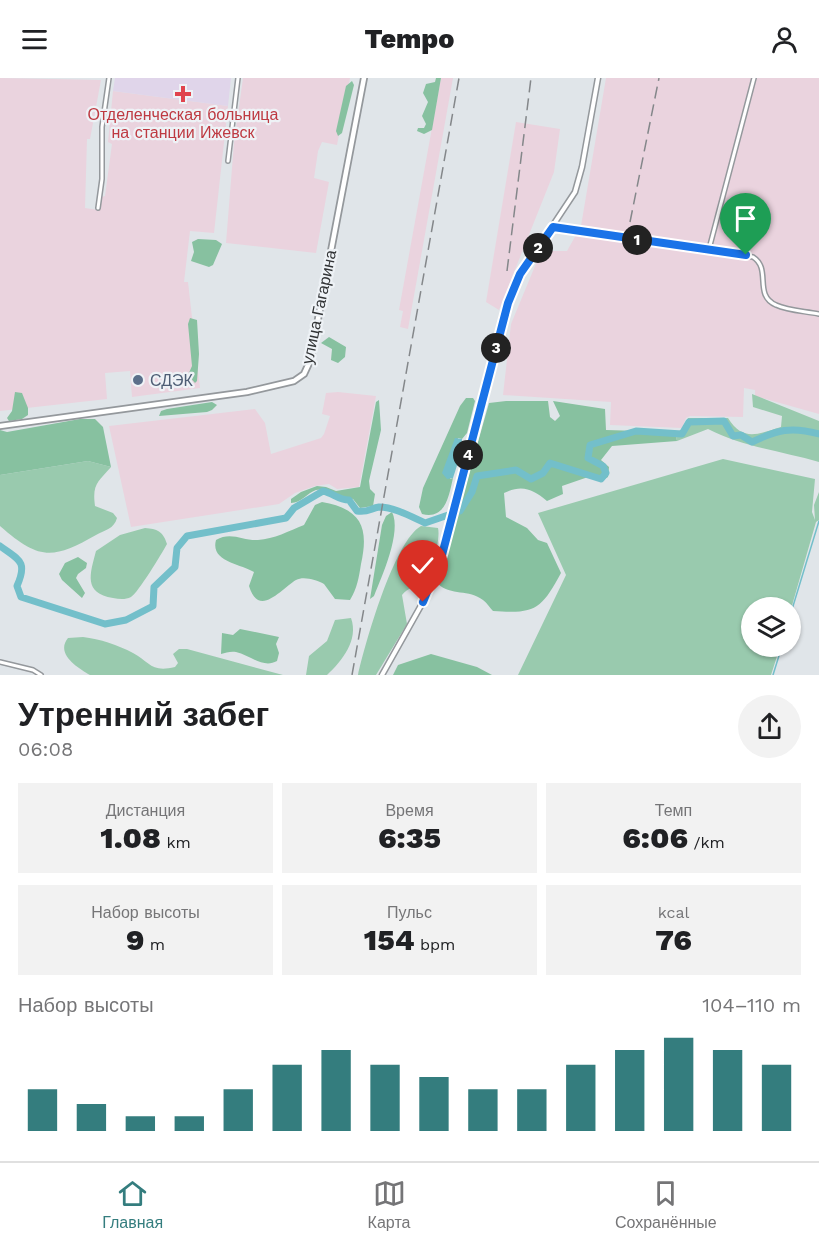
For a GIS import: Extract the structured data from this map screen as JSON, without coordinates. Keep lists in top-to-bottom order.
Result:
{
  "streets": {
    "main road": ["улица Гагарина"]
  },
  "places": {
    "health": ["Отделенческая больница на станции Ижевск"],
    "other": ["СДЭК"]
  },
  "page": {
    "header": "Tempo",
    "pins": [
      "1",
      "2",
      "3",
      "4"
    ],
    "heading": ["Утренний забег", "06:08"],
    "stats": [
      ["Дистанция", "1.08 km"],
      ["Время", "6:35"],
      ["Темп", "6:06 /km"],
      ["Набор высоты", "9 m"],
      ["Пульс", "154 bpm"],
      ["kcal", "76"]
    ],
    "chart": ["Набор высоты", "104–110 m"],
    "tabs": ["Главная", "Карта", "Сохранённые"]
  }
}
